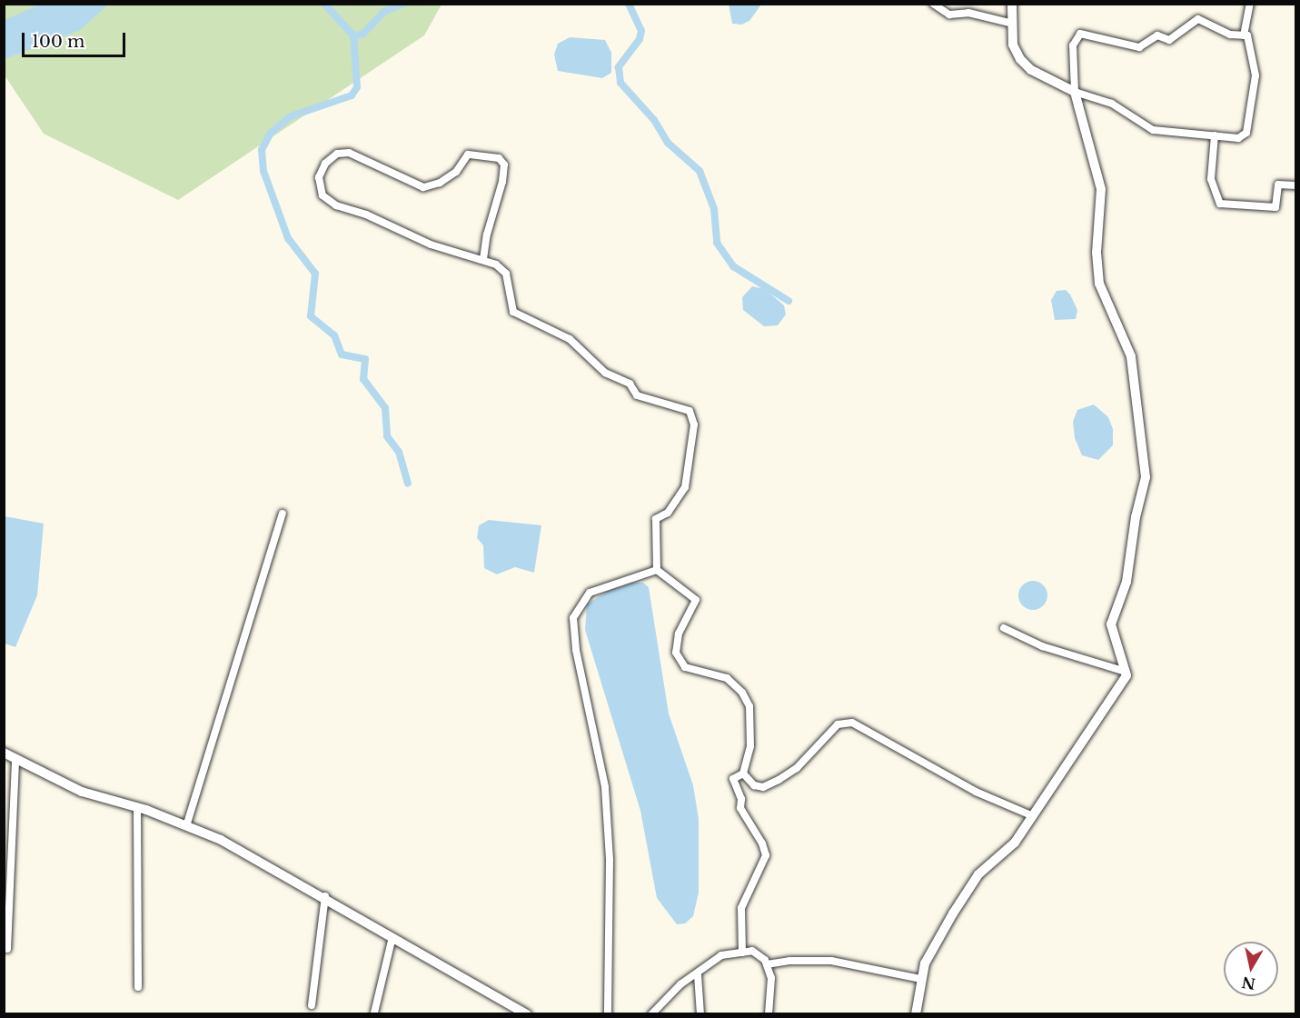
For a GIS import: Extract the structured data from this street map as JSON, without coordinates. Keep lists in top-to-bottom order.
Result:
{
  "scale_bar": "100 m",
  "north": "bottom"
}
